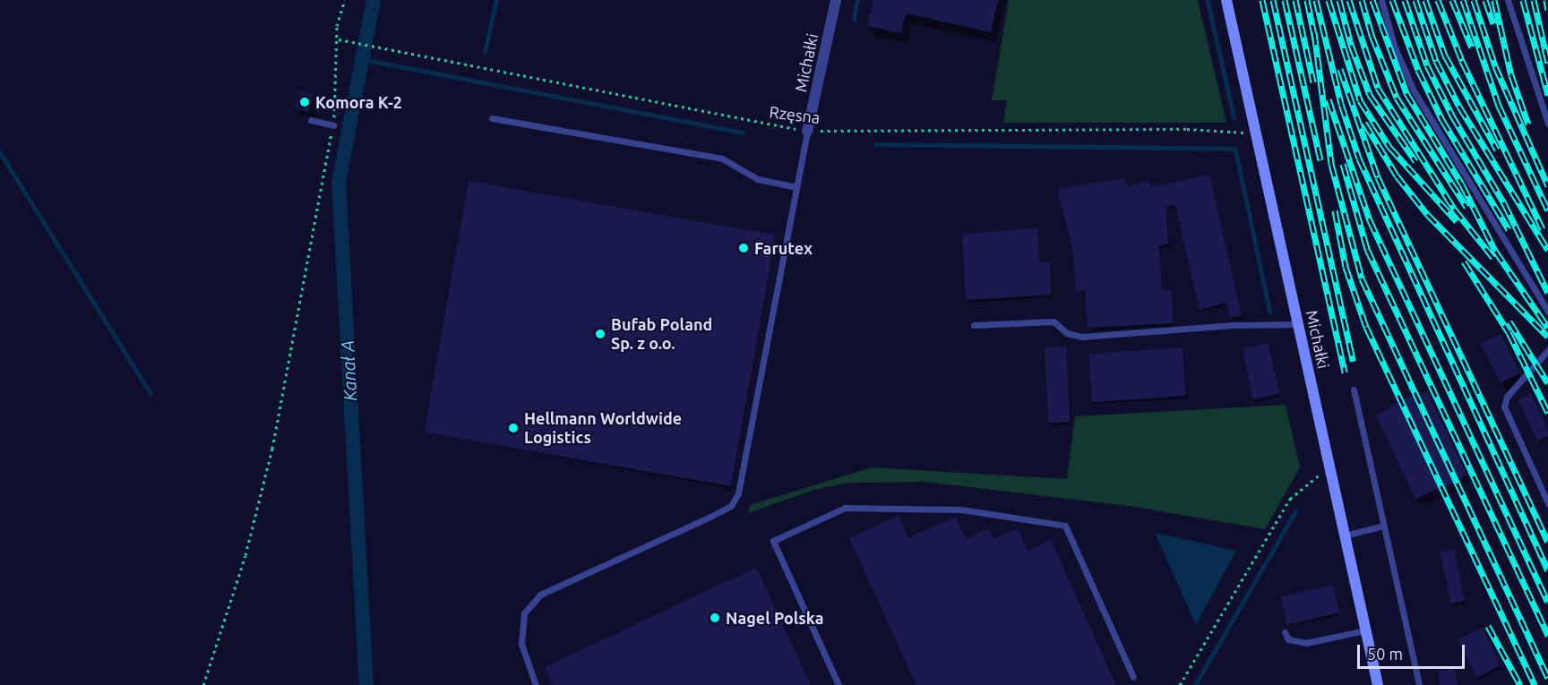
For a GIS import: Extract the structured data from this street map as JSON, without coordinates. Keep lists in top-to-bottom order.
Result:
{
  "streets": {
    "street": ["Michałki"],
    "path": ["Rzęsna"]
  },
  "crossings": [
    ["Michałki", "Rzęsna"]
  ],
  "water": ["Kanał A"],
  "places": [
    "Komora K-2",
    "Farutex",
    "Bufab Poland Sp. z o.o.",
    "Hellmann Worldwide Logistics",
    "Nagel Polska"
  ],
  "scale_bar": "50 m"
}
